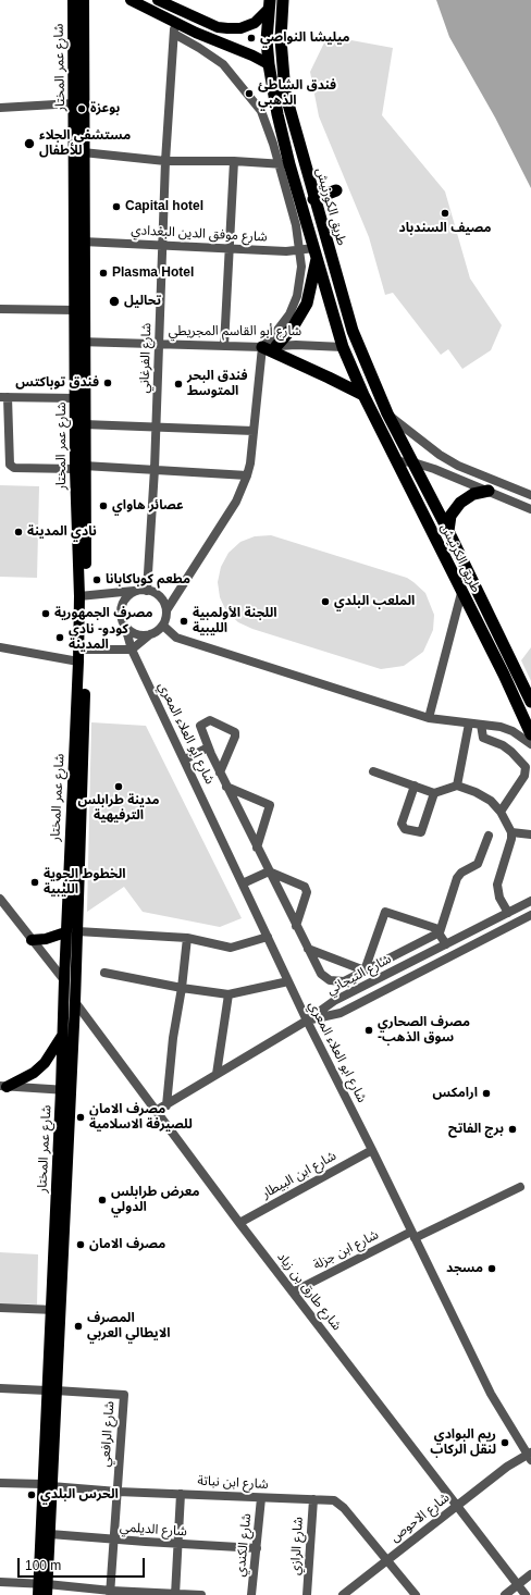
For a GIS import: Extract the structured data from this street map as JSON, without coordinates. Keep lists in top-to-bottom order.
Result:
{
  "streets": {
    "highway": ["طريق الكورنيش", "طريق الكرنيش"],
    "main road": ["شارع عمر المختار"],
    "street": [
      "شارع موفق الدين البغدادي",
      "شارع أبو القاسم المجريطي",
      "شارع الفرغاني",
      "شارع ابو العلاء المعري",
      "شارع التيجاني",
      "شارع ابن البيطار",
      "شارع ابن جزلة",
      "شارع طارق بن زياد",
      "شارع الرافعي",
      "شارع ابن نباتة",
      "شارع الاحوص",
      "شارع الديلمي",
      "شارع الكندي",
      "شارع الرازي"
    ]
  },
  "crossings": [
    ["شارع عمر المختار", "شارع موفق الدين البغدادي"],
    ["شارع عمر المختار", "شارع أبو القاسم المجريطي"],
    ["شارع عمر المختار", "شارع طارق بن زياد"],
    ["شارع عمر المختار", "شارع الرافعي"],
    ["شارع عمر المختار", "شارع ابن نباتة"],
    ["شارع عمر المختار", "شارع الديلمي"],
    ["طريق الكورنيش", "شارع موفق الدين البغدادي"],
    ["طريق الكورنيش", "شارع أبو القاسم المجريطي"],
    ["طريق الكورنيش", "طريق الكرنيش"],
    ["شارع موفق الدين البغدادي", "شارع الفرغاني"],
    ["شارع أبو القاسم المجريطي", "شارع الفرغاني"],
    ["شارع الفرغاني", "شارع ابو العلاء المعري"],
    ["شارع ابو العلاء المعري", "شارع التيجاني"],
    ["شارع ابو العلاء المعري", "شارع ابن البيطار"],
    ["شارع ابو العلاء المعري", "شارع ابن جزلة"],
    ["شارع ابو العلاء المعري", "شارع الاحوص"],
    ["شارع ابن البيطار", "شارع طارق بن زياد"],
    ["شارع ابن جزلة", "شارع طارق بن زياد"],
    ["شارع طارق بن زياد", "شارع الاحوص"],
    ["شارع الرافعي", "شارع ابن نباتة"],
    ["شارع الرافعي", "شارع الديلمي"],
    ["شارع ابن نباتة", "شارع الاحوص"],
    ["شارع ابن نباتة", "شارع الكندي"],
    ["شارع ابن نباتة", "شارع الرازي"],
    ["شارع الديلمي", "شارع الكندي"]
  ],
  "places": [
    "ميليشا النواصي",
    "فندق الشاطئ الذهبي",
    "بوعزة",
    "مستشفى الجلاء للأطفال",
    "Capital hotel",
    "مصيف السندباد",
    "Plasma Hotel",
    "تحاليل",
    "فندق توباكتس",
    "فندق البحر المتوسط",
    "عصائر هاواي",
    "نادي المدينة",
    "مطعم كوباكابانا",
    "الملعب البلدي",
    "مصرف الجمهورية",
    "اللجنة الأولمبية الليبية",
    "كودو- نادي المدينة",
    "مدينة طرابلس الترفيهية",
    "الخطوط الجوية الليبية",
    "مصرف الصحاري -سوق الذهب",
    "ارامكس",
    "مصرف الامان للصيرفة الاسلامية",
    "برج الفاتح",
    "معرض طرابلس الدولي",
    "مصرف الامان",
    "مسجد",
    "المصرف الايطالي العربي",
    "ريم البوادي لنقل الركاب",
    "الحرس البلدي"
  ],
  "scale_bar": "100 m"
}
